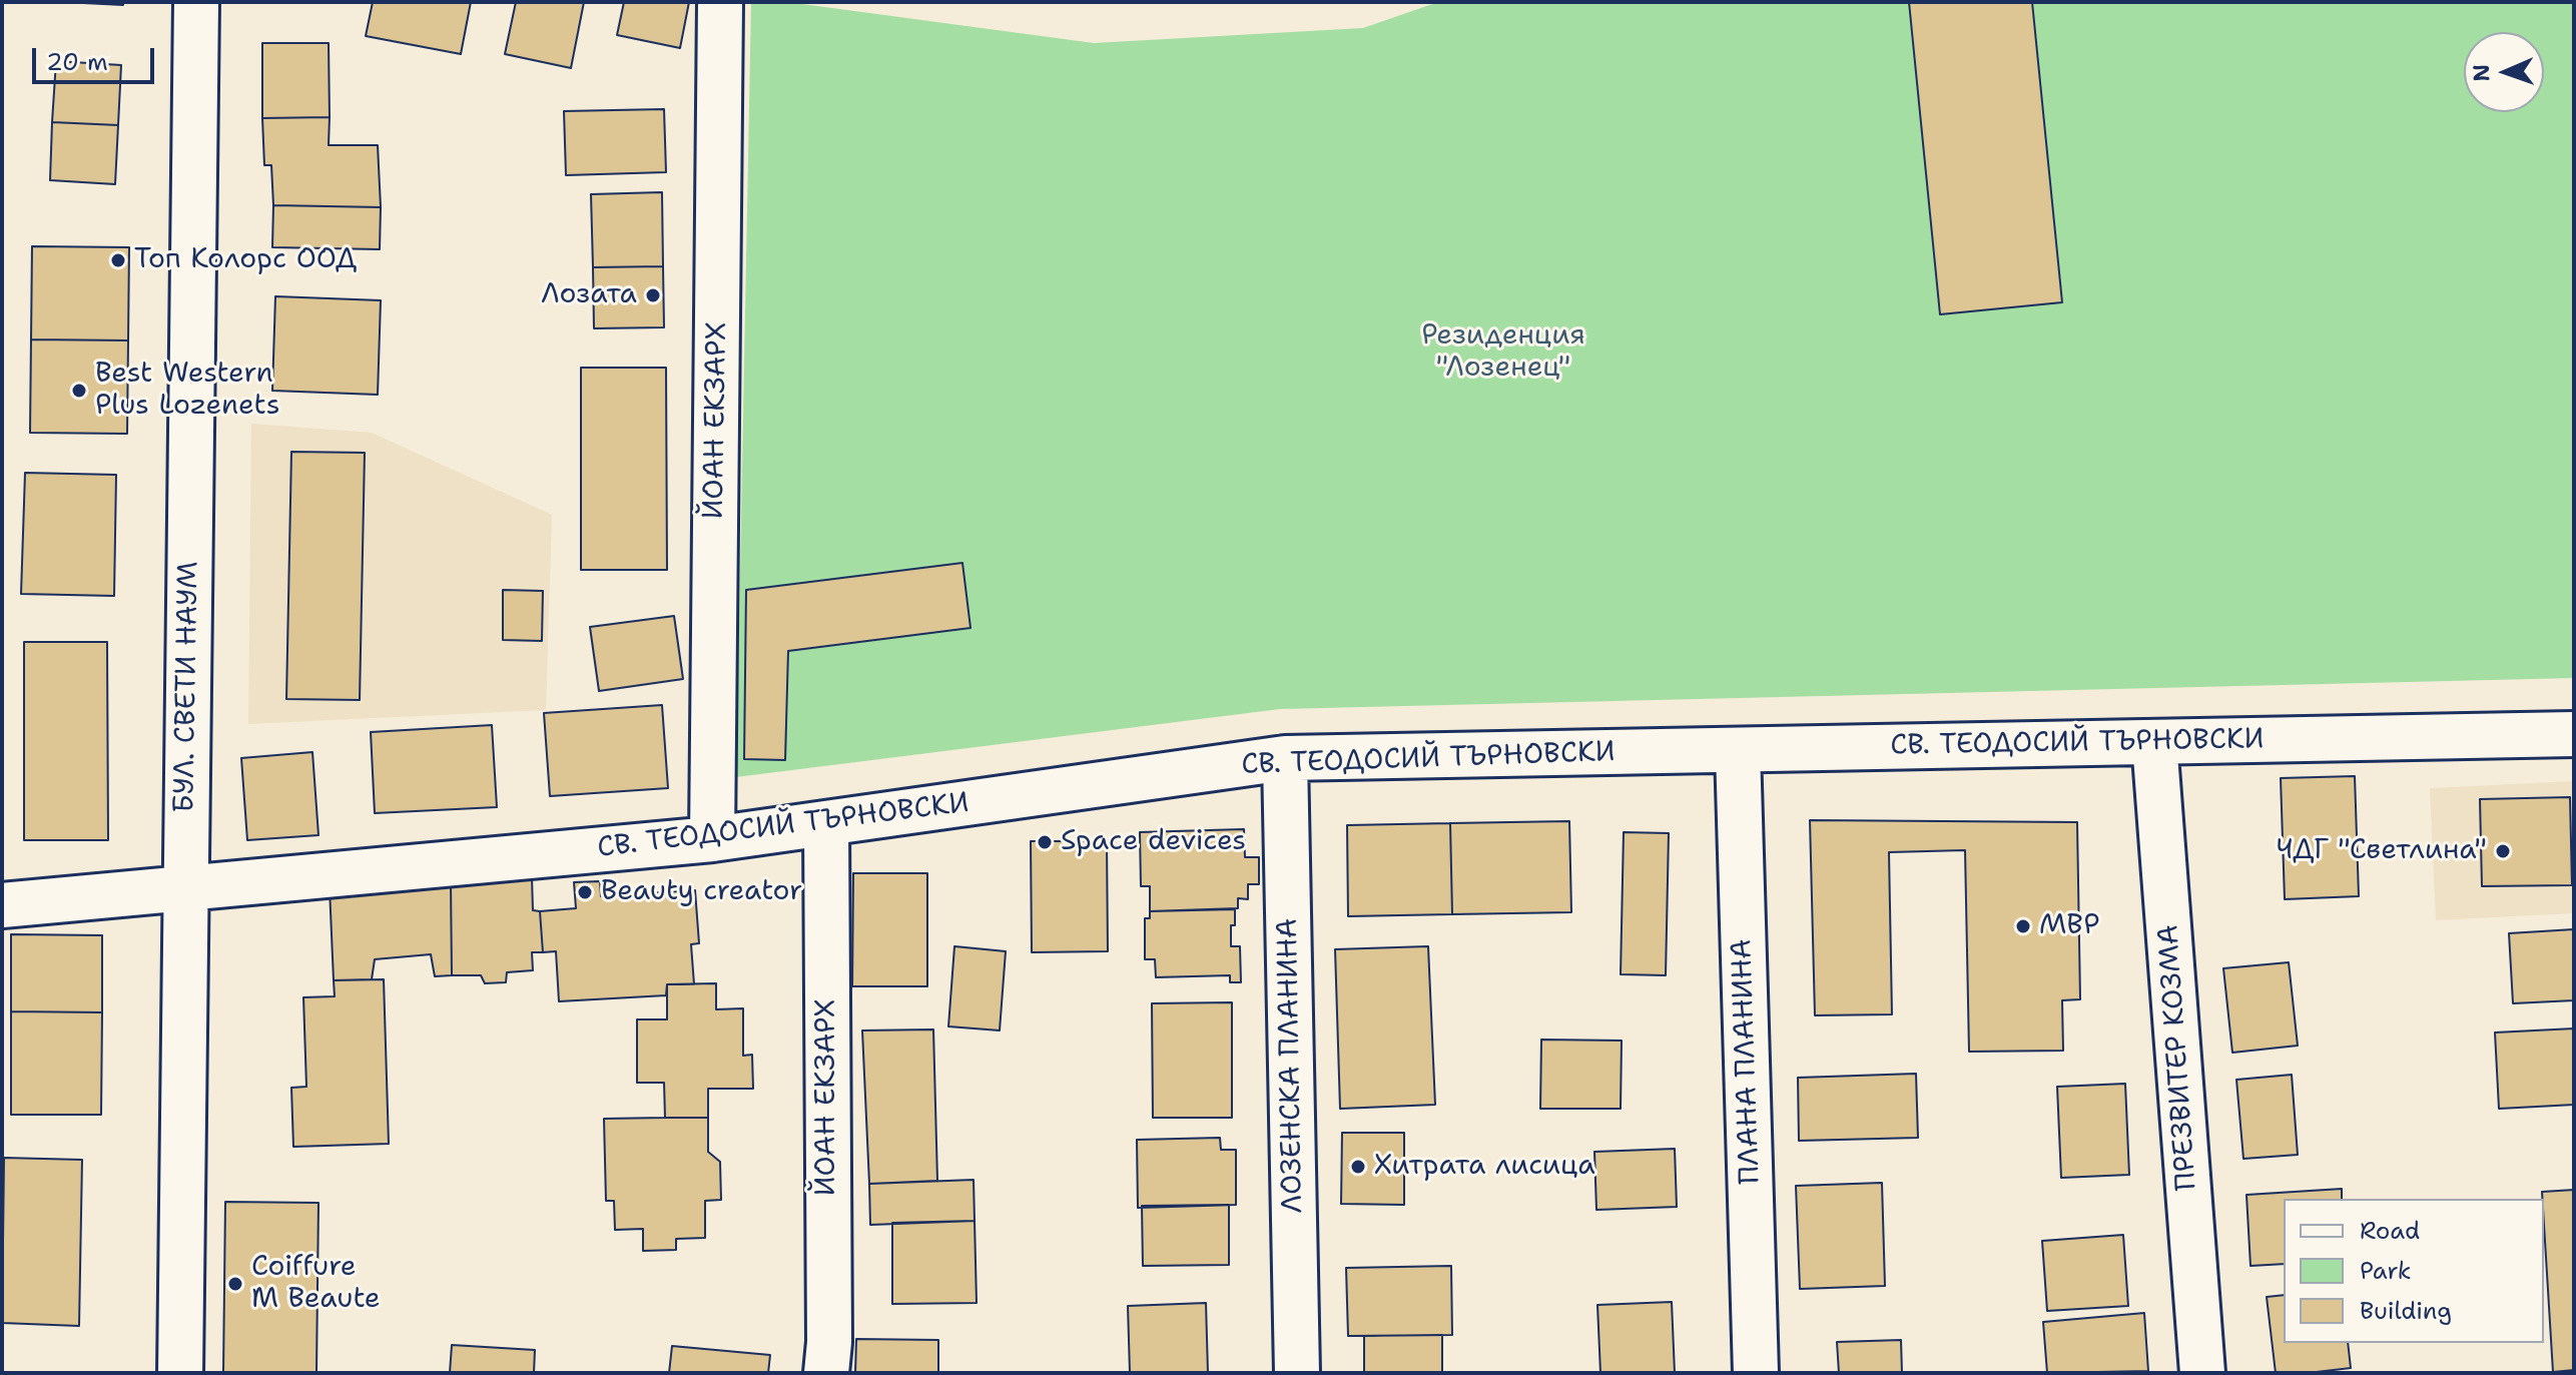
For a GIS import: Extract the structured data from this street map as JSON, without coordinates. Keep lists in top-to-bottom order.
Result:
{
  "streets": {
    "street": [
      "ЙОАН ЕКЗАРХ",
      "БУЛ. СВЕТИ НАУМ",
      "СВ. ТЕОДОСИЙ ТЪРНОВСКИ",
      "ПРЕЗВИТЕР КОЗМА",
      "ПЛАНА ПЛАНИНА",
      "ЛОЗЕНСКА ПЛАНИНА"
    ]
  },
  "crossings": [
    ["ЙОАН ЕКЗАРХ", "СВ. ТЕОДОСИЙ ТЪРНОВСКИ"],
    ["БУЛ. СВЕТИ НАУМ", "СВ. ТЕОДОСИЙ ТЪРНОВСКИ"],
    ["СВ. ТЕОДОСИЙ ТЪРНОВСКИ", "ПРЕЗВИТЕР КОЗМА"],
    ["СВ. ТЕОДОСИЙ ТЪРНОВСКИ", "ПЛАНА ПЛАНИНА"],
    ["СВ. ТЕОДОСИЙ ТЪРНОВСКИ", "ЛОЗЕНСКА ПЛАНИНА"]
  ],
  "parks": ["Резиденция \"Лозенец\""],
  "places": [
    "Топ Колорс ООД",
    "Лозата",
    "Best Western Plus Lozenets",
    "Space devices",
    "ЧДГ \"Светлина\"",
    "Beauty creator",
    "МВР",
    "Хитрата лисица",
    "Coiffure M Beaute"
  ],
  "legend": ["Road", "Park", "Building"],
  "scale_bar": "20 m",
  "north": "left"
}
